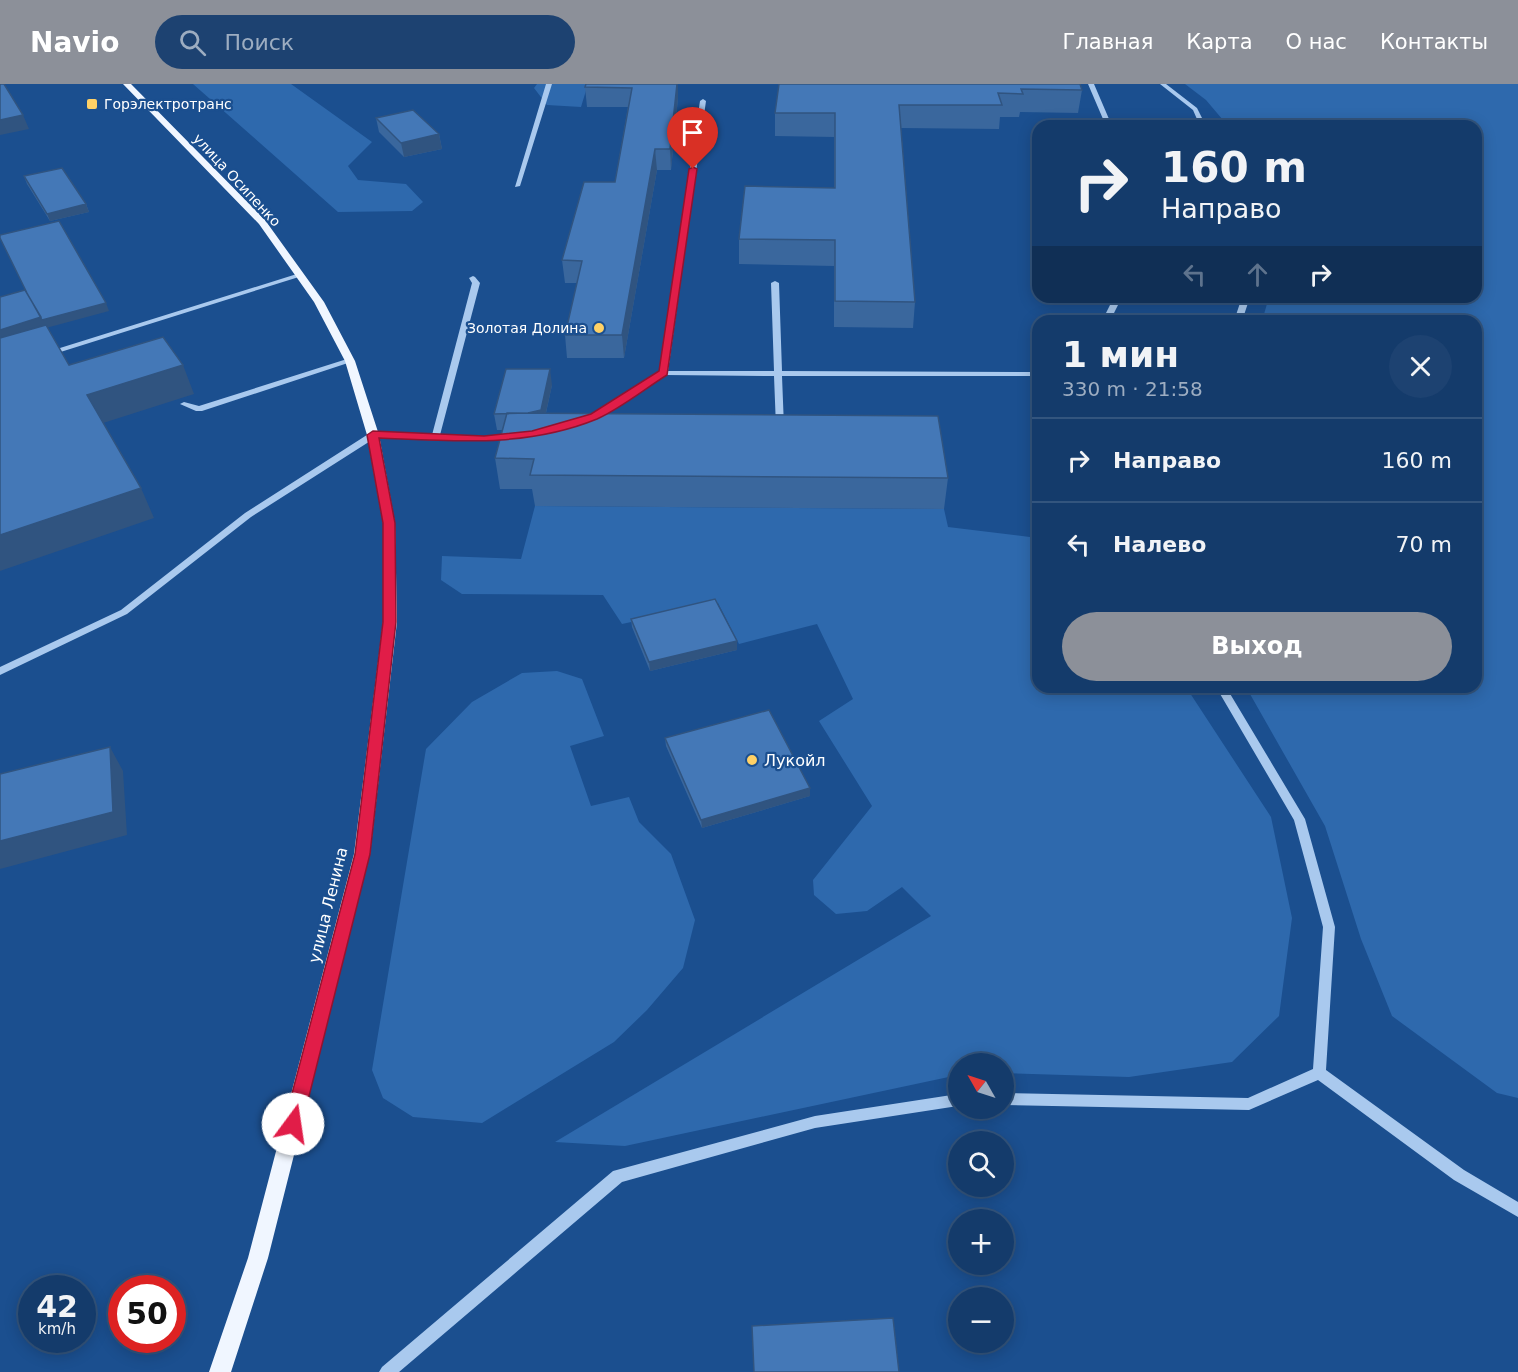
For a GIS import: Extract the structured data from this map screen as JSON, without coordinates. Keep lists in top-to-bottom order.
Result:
{
  "streets": {
    "main road": ["улица Осипенко", "улица Ленина"]
  },
  "crossings": [
    ["улица Осипенко", "улица Ленина"]
  ],
  "places": {
    "transit": ["Горэлектротранс"],
    "other": ["Золотая Долина", "Лукойл"]
  },
  "north": "top left",
  "page": {
    "header": "Navio",
    "search": "Поиск",
    "nav": [
      "Главная",
      "Карта",
      "О нас",
      "Контакты"
    ],
    "turn": ["160 m", "Направо"],
    "heading": ["1 мин", "330 m · 21:58"],
    "list": [
      {
        "name": "Направо",
        "value": "160 m"
      },
      {
        "name": "Налево",
        "value": "70 m"
      }
    ],
    "buttons": "Выход",
    "map_buttons": ["+", "−"],
    "speed": "42 km/h",
    "limit": "50"
  }
}
